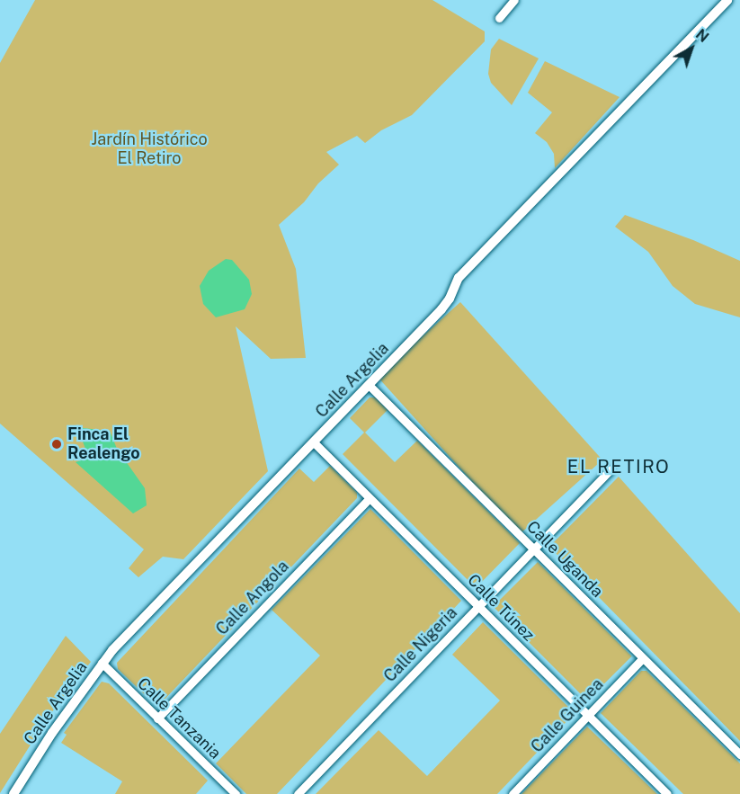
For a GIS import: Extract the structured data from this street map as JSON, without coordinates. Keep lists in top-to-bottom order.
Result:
{
  "streets": {
    "street": [
      "Calle Argelia",
      "Calle Uganda",
      "Calle Angola",
      "Calle Túnez",
      "Calle Nigeria",
      "Calle Guinea",
      "Calle Tanzania"
    ]
  },
  "crossings": [
    ["Calle Argelia", "Calle Uganda"],
    ["Calle Argelia", "Calle Túnez"],
    ["Calle Argelia", "Calle Tanzania"],
    ["Calle Uganda", "Calle Nigeria"],
    ["Calle Uganda", "Calle Guinea"],
    ["Calle Angola", "Calle Túnez"],
    ["Calle Angola", "Calle Tanzania"],
    ["Calle Túnez", "Calle Nigeria"],
    ["Calle Túnez", "Calle Guinea"]
  ],
  "districts": ["EL RETIRO"],
  "parks": ["Jardín Histórico El Retiro"],
  "places": ["Finca El Realengo"],
  "north": "top right"
}
